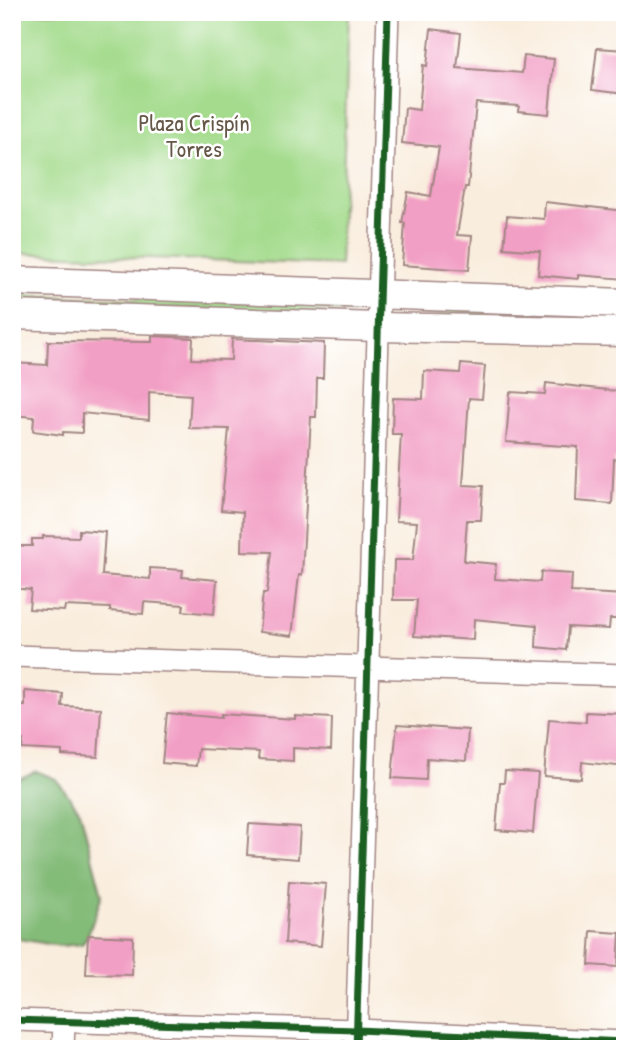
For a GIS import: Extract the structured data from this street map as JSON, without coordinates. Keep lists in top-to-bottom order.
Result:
{
  "parks": ["Plaza Crispín Torres"]
}
